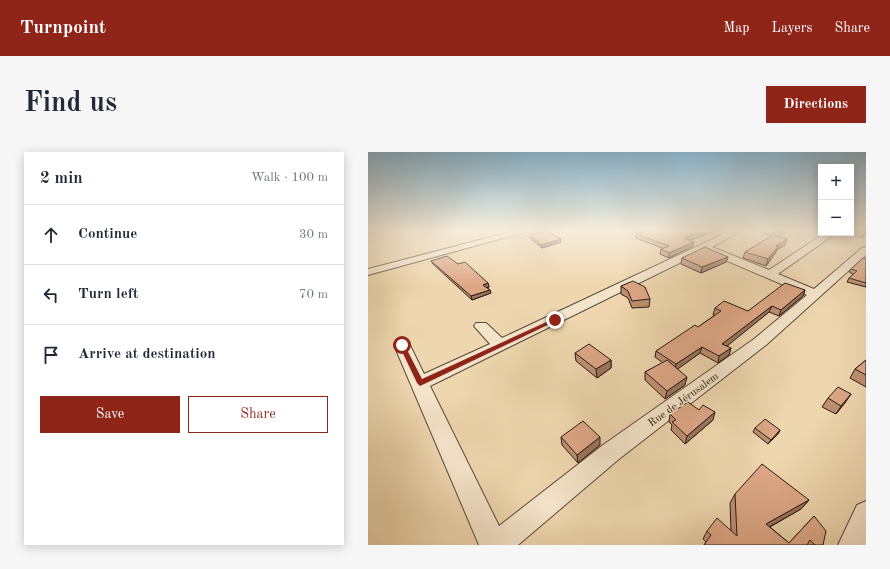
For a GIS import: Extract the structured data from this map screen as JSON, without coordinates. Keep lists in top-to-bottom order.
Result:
{
  "streets": {
    "street": ["Rue de Jérusalem"]
  },
  "page": {
    "header": "Turnpoint",
    "nav": ["Map", "Layers", "Share"],
    "buttons": [
      "Directions",
      ["Save", "Share"]
    ],
    "title": "Find us",
    "heading": ["2 min", "Walk · 100 m"],
    "map_buttons": ["+", "−"],
    "list": [
      ["Continue", "30 m"],
      ["Turn left", "70 m"],
      "Arrive at destination"
    ]
  }
}
